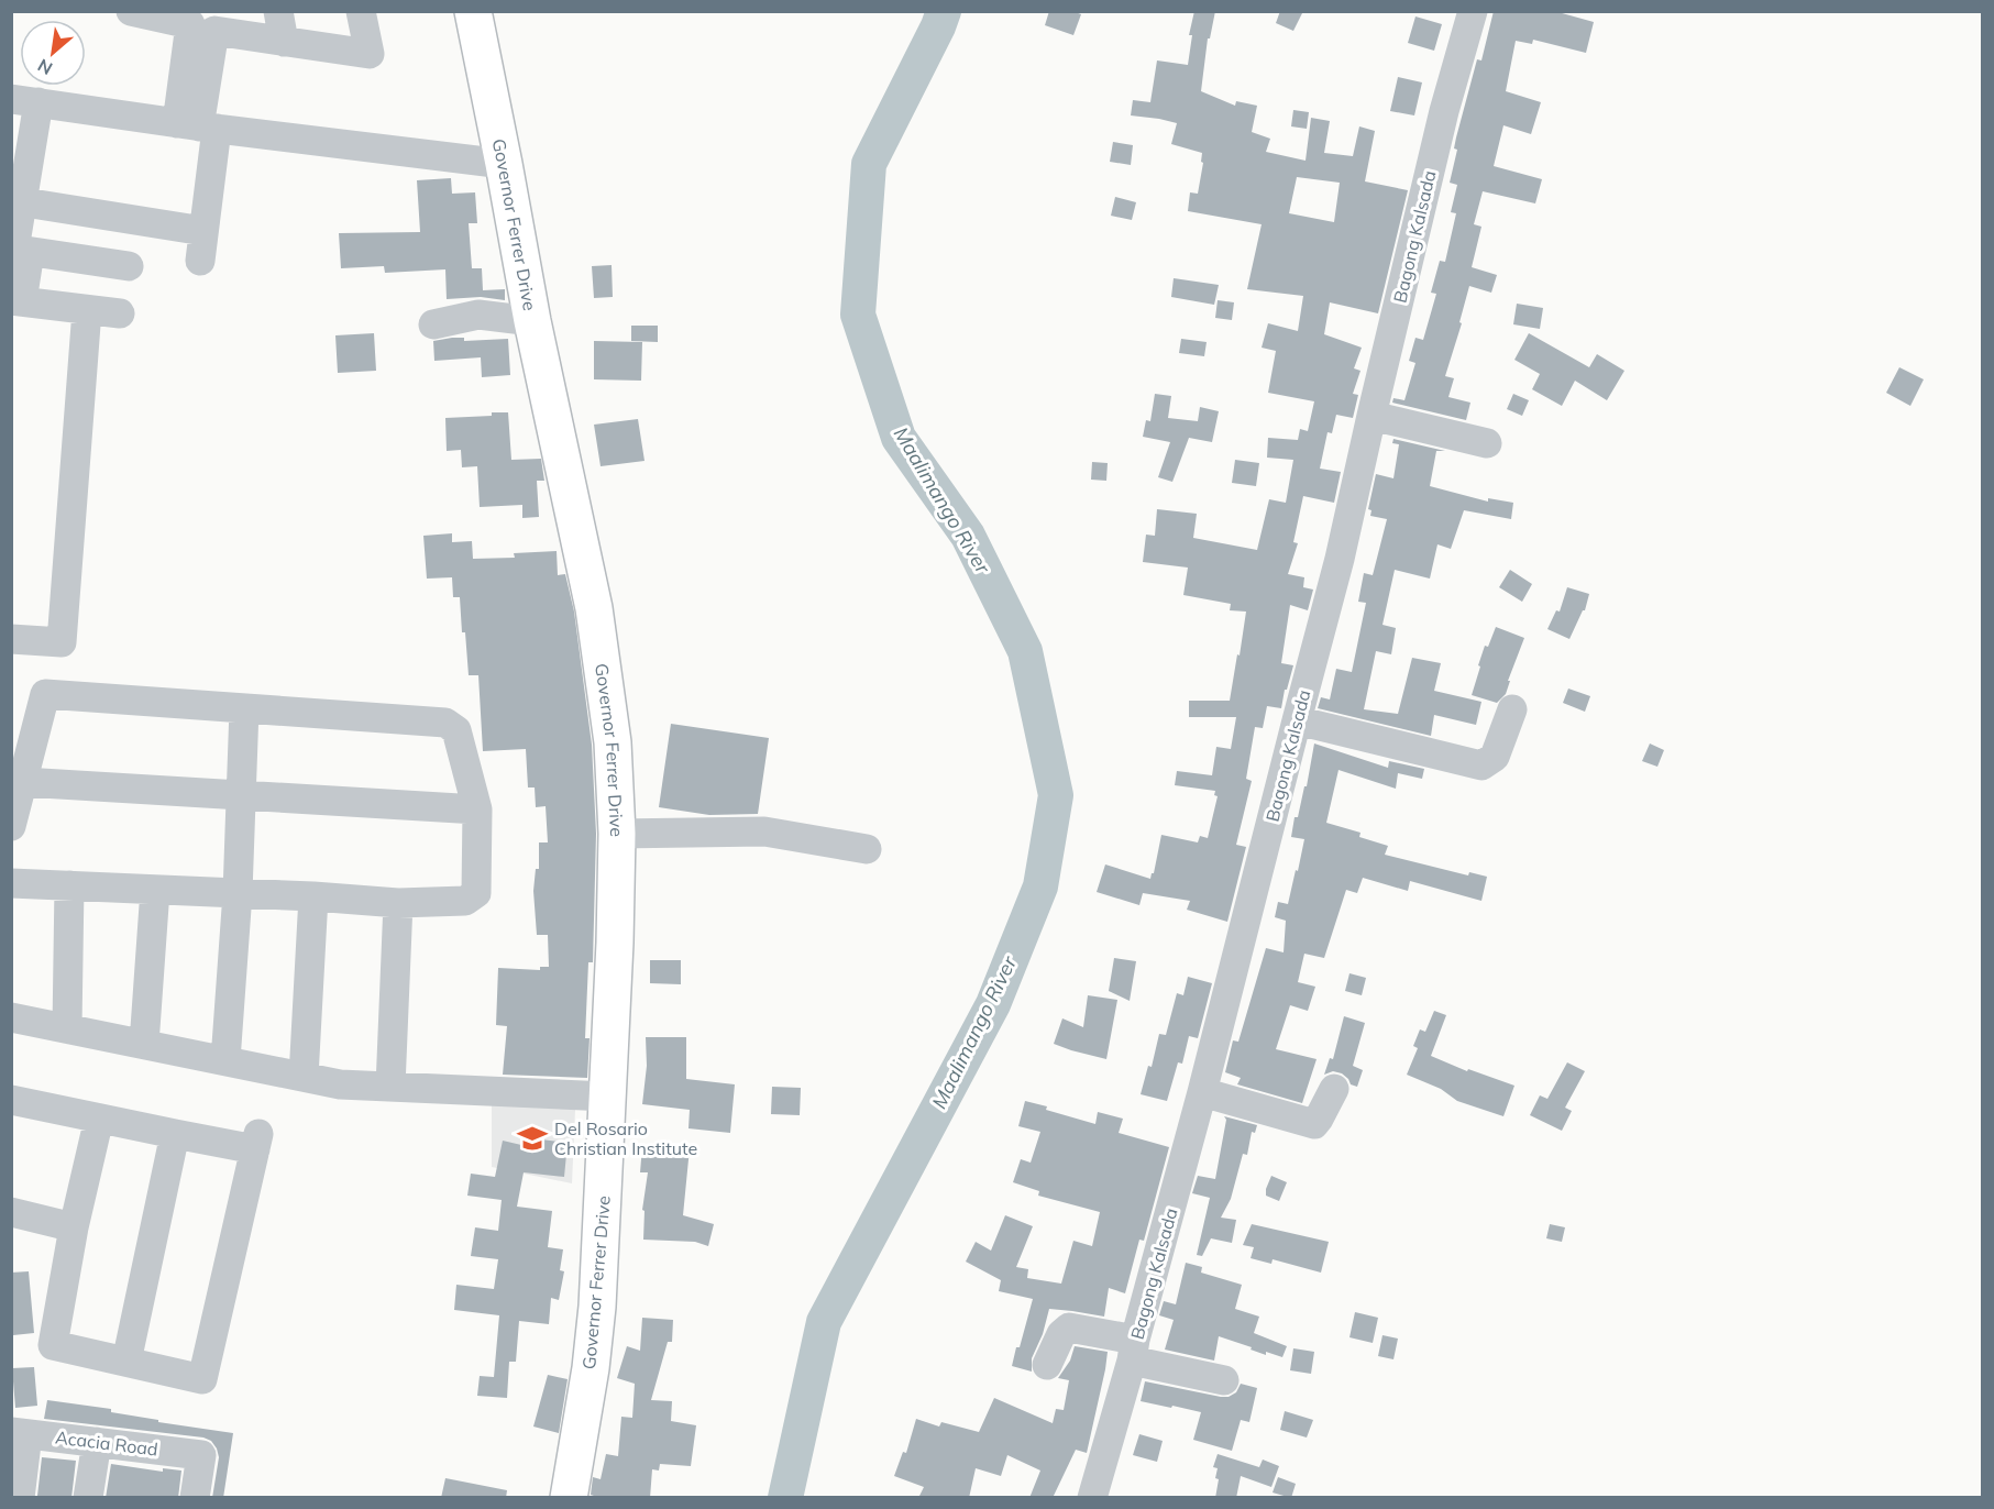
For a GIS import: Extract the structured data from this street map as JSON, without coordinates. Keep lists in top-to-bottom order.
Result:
{
  "streets": {
    "main road": ["Governor Ferrer Drive"],
    "street": ["Bagong Kalsada", "Acacia Road"]
  },
  "water": ["Maalimango River"],
  "places": {
    "school or university": ["Del Rosario Christian Institute"]
  },
  "north": "bottom left"
}
